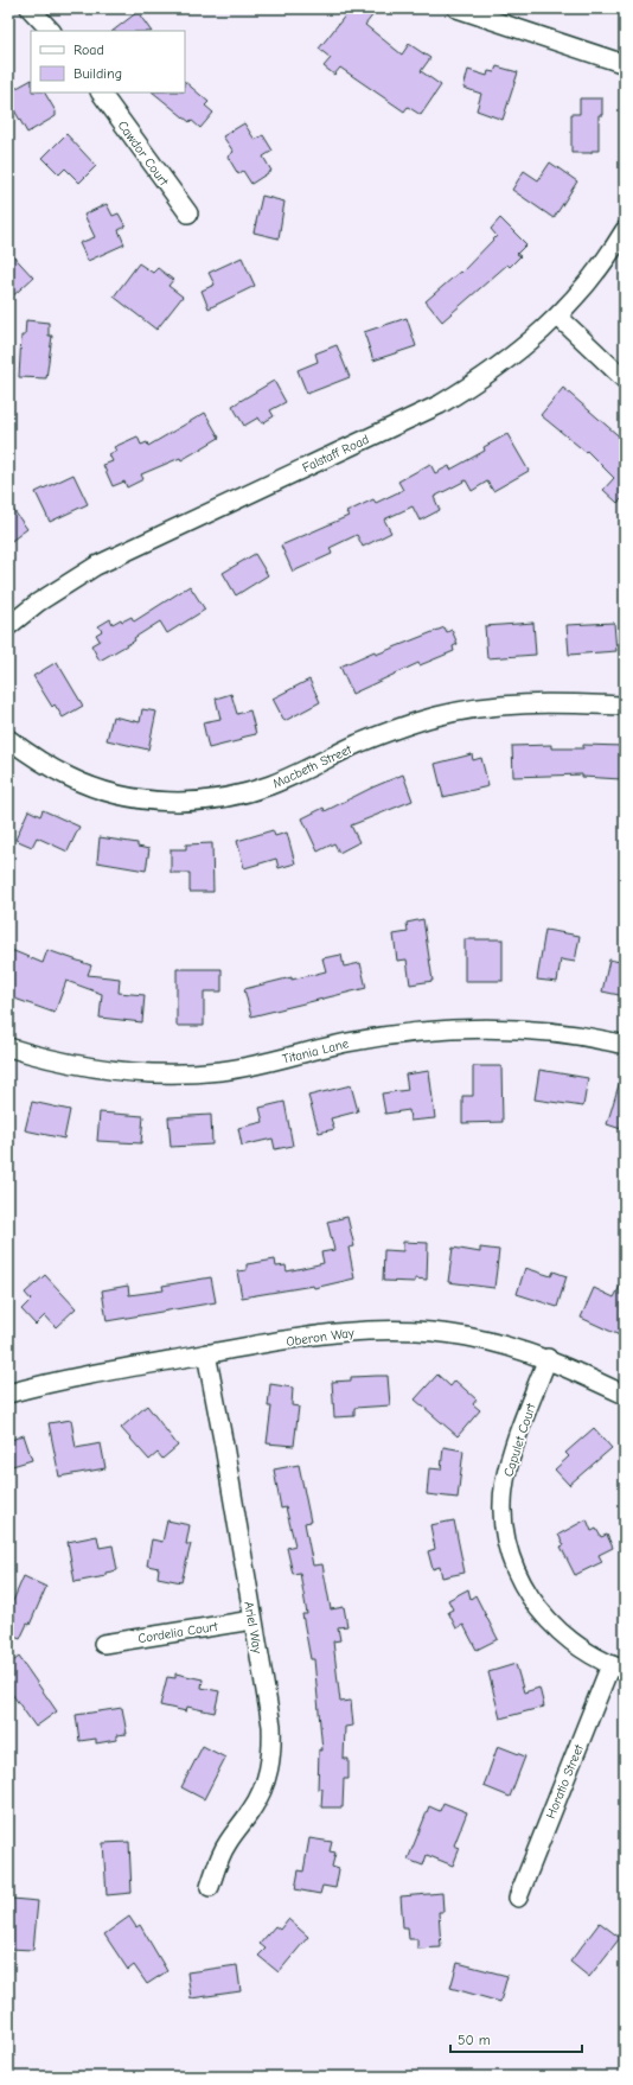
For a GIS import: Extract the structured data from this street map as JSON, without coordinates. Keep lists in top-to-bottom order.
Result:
{
  "streets": {
    "street": [
      "Cawdor Court",
      "Falstaff Road",
      "Macbeth Street",
      "Titania Lane",
      "Oberon Way",
      "Capulet Court",
      "Ariel Way",
      "Cordelia Court",
      "Horatio Street"
    ]
  },
  "crossings": [
    ["Oberon Way", "Capulet Court"],
    ["Oberon Way", "Ariel Way"],
    ["Capulet Court", "Horatio Street"],
    ["Ariel Way", "Cordelia Court"]
  ],
  "legend": ["Road", "Building"],
  "scale_bar": "50 m"
}
